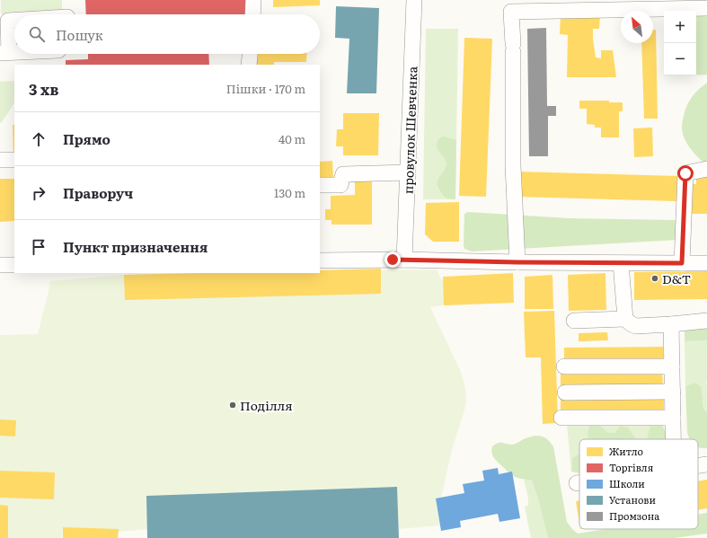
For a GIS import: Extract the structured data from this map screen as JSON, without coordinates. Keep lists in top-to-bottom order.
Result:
{
  "streets": {
    "street": ["провулок Шевченка"]
  },
  "places": ["D&T", "Поділля"],
  "legend": [
    "Житло",
    "Торгівля",
    "Школи",
    "Установи",
    "Промзона"
  ],
  "north": "top left",
  "page": {
    "map_buttons": ["+", "−"],
    "search": "Пошук",
    "heading": ["3 хв", "Пішки · 170 m"],
    "list": [
      ["Прямо", "40 m"],
      ["Праворуч", "130 m"],
      "Пункт призначення"
    ]
  }
}
